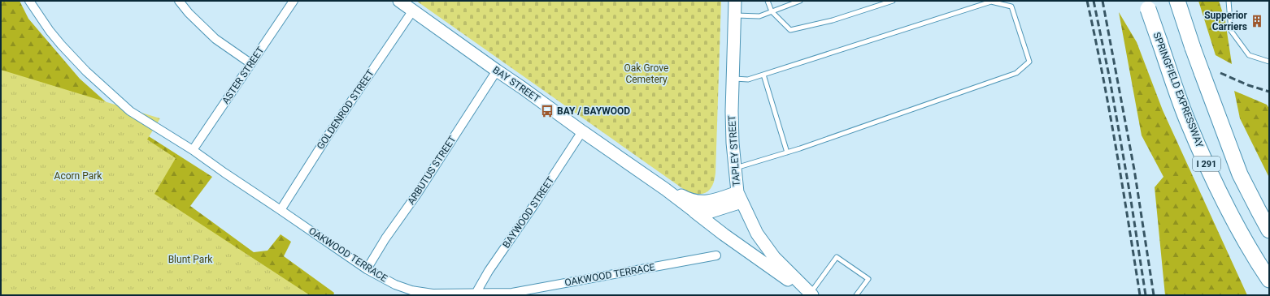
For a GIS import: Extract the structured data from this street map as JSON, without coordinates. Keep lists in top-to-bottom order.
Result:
{
  "streets": {
    "highway": ["SPRINGFIELD EXPRESSWAY", "I 291"],
    "main road": ["BAY STREET", "TAPLEY STREET"],
    "street": [
      "ASTER STREET",
      "GOLDENROD STREET",
      "ARBUTUS STREET",
      "BAYWOOD STREET",
      "OAKWOOD TERRACE"
    ]
  },
  "crossings": [
    ["ASTER STREET", "OAKWOOD TERRACE"],
    ["BAY STREET", "GOLDENROD STREET"],
    ["BAY STREET", "TAPLEY STREET"],
    ["BAY STREET", "ARBUTUS STREET"],
    ["BAY STREET", "BAYWOOD STREET"],
    ["GOLDENROD STREET", "OAKWOOD TERRACE"],
    ["ARBUTUS STREET", "OAKWOOD TERRACE"],
    ["BAYWOOD STREET", "OAKWOOD TERRACE"]
  ],
  "parks": ["Oak Grove Cemetery", "Acorn Park", "Blunt Park"],
  "places": {
    "building": ["Supperior Carriers"],
    "bus stop": ["BAY / BAYWOOD"]
  }
}
